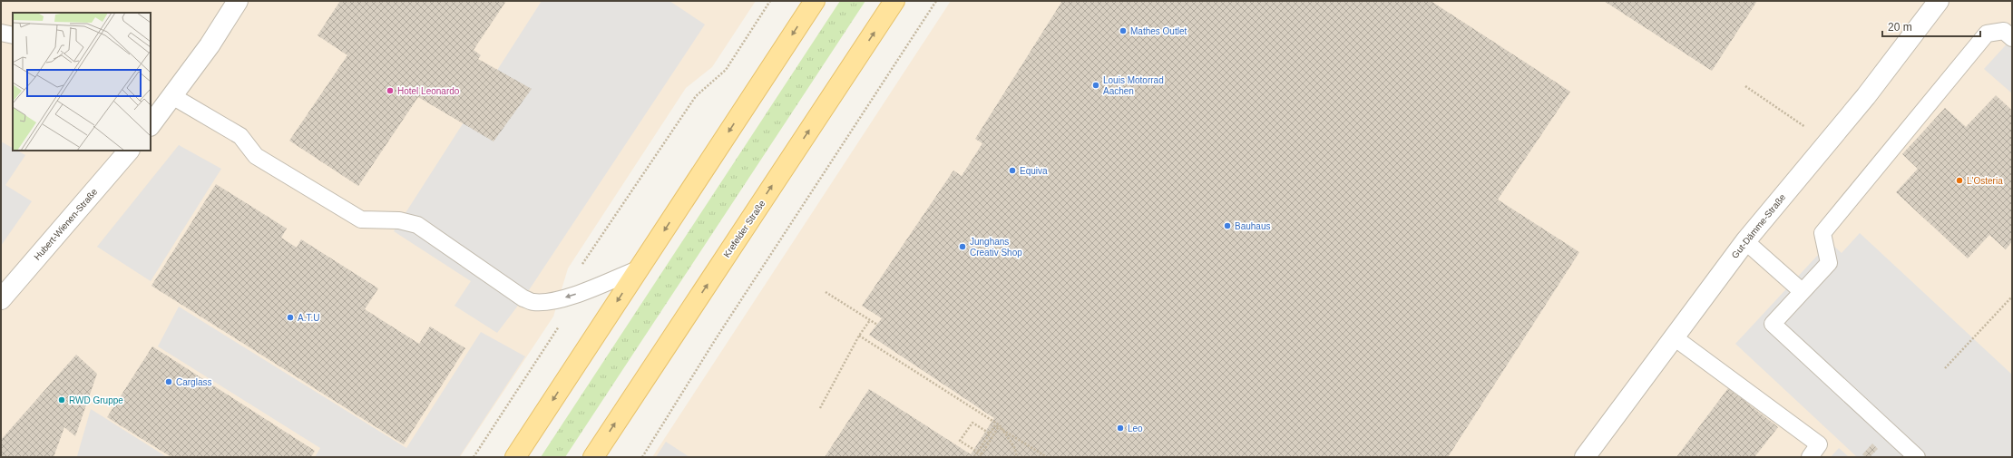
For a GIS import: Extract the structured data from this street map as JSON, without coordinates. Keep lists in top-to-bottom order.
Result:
{
  "streets": {
    "main road": ["Krefelder Straße"],
    "street": ["Hubert-Wienen-Straße", "Gut-Dämme-Straße"]
  },
  "places": [
    "Mathes Outlet",
    "Louis Motorrad Aachen",
    "Hotel Leonardo",
    "Equiva",
    "L'Osteria",
    "Bauhaus",
    "Junghans Creativ Shop",
    "A.T.U",
    "Carglass",
    "RWD Gruppe",
    "Leo"
  ],
  "scale_bar": "20 m"
}
